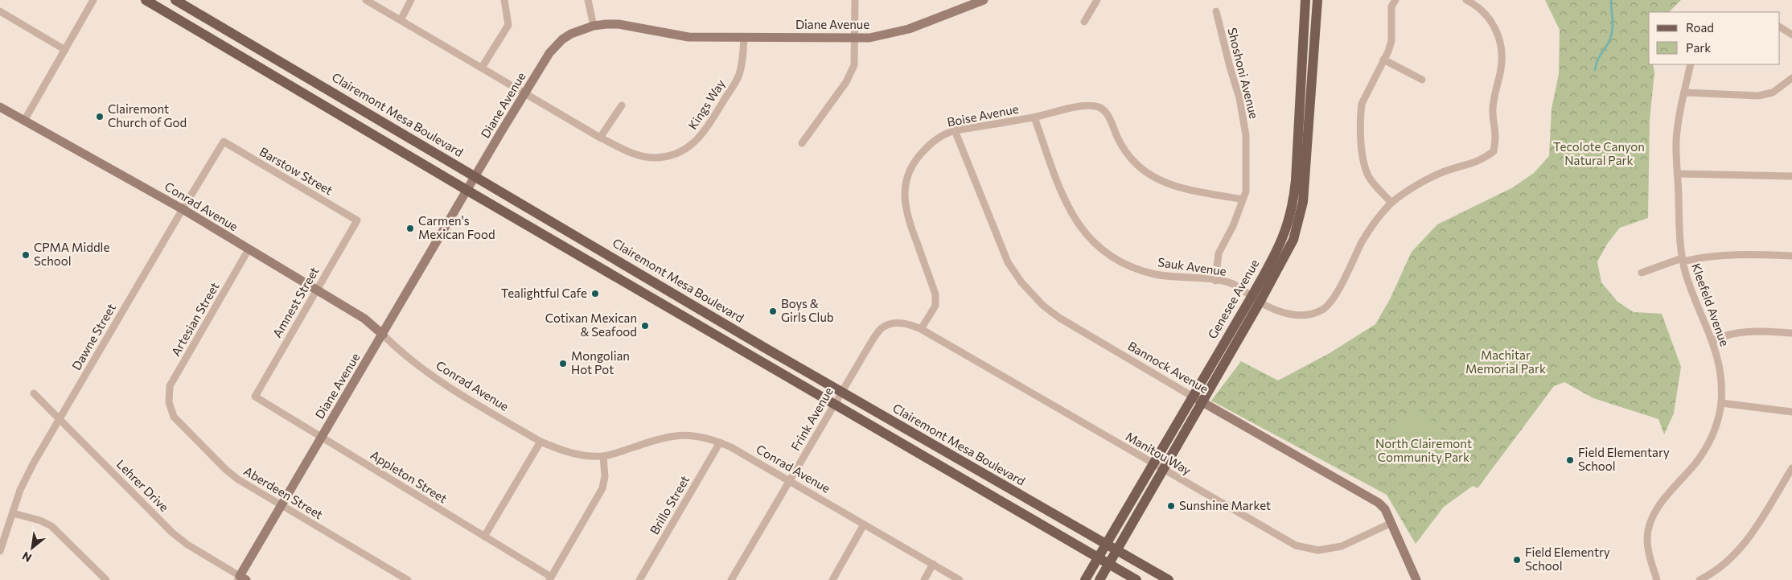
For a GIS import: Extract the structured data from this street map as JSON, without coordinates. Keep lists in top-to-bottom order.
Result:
{
  "streets": {
    "main road": ["Clairemont Mesa Boulevard", "Genesee Avenue"],
    "street": [
      "Diane Avenue",
      "Shoshoni Avenue",
      "Kings Way",
      "Boise Avenue",
      "Barstow Street",
      "Conrad Avenue",
      "Sauk Avenue",
      "Amnest Street",
      "Kleefeld Avenue",
      "Artesian Street",
      "Dawne Street",
      "Bannock Avenue",
      "Frink Avenue",
      "Manitou Way",
      "Appleton Street",
      "Lehrer Drive",
      "Aberdeen Street",
      "Brillo Street"
    ]
  },
  "crossings": [
    ["Diane Avenue", "Kings Way"],
    ["Diane Avenue", "Clairemont Mesa Boulevard"],
    ["Diane Avenue", "Conrad Avenue"],
    ["Diane Avenue", "Appleton Street"],
    ["Diane Avenue", "Lehrer Drive"],
    ["Diane Avenue", "Aberdeen Street"],
    ["Shoshoni Avenue", "Boise Avenue"],
    ["Shoshoni Avenue", "Sauk Avenue"],
    ["Clairemont Mesa Boulevard", "Genesee Avenue"],
    ["Clairemont Mesa Boulevard", "Frink Avenue"],
    ["Boise Avenue", "Sauk Avenue"],
    ["Boise Avenue", "Bannock Avenue"],
    ["Boise Avenue", "Frink Avenue"],
    ["Boise Avenue", "Manitou Way"],
    ["Barstow Street", "Amnest Street"],
    ["Barstow Street", "Dawne Street"],
    ["Conrad Avenue", "Amnest Street"],
    ["Conrad Avenue", "Artesian Street"],
    ["Conrad Avenue", "Dawne Street"],
    ["Conrad Avenue", "Frink Avenue"],
    ["Conrad Avenue", "Brillo Street"],
    ["Sauk Avenue", "Genesee Avenue"],
    ["Genesee Avenue", "Bannock Avenue"],
    ["Genesee Avenue", "Manitou Way"],
    ["Amnest Street", "Appleton Street"],
    ["Artesian Street", "Aberdeen Street"],
    ["Dawne Street", "Lehrer Drive"],
    ["Bannock Avenue", "Manitou Way"],
    ["Frink Avenue", "Manitou Way"]
  ],
  "parks": ["Tecolote Canyon Natural Park", "Machitar Memorial Park", "North Clairemont Community Park"],
  "places": [
    "Clairemont Church of God",
    "Carmen's Mexican Food",
    "CPMA Middle School",
    "Tealightful Cafe",
    "Boys & Girls Club",
    "Cotixan Mexican & Seafood",
    "Mongolian Hot Pot",
    "Field Elementary School",
    "Sunshine Market",
    "Field Elementry School"
  ],
  "legend": ["Road", "Park"],
  "north": "bottom left"
}
